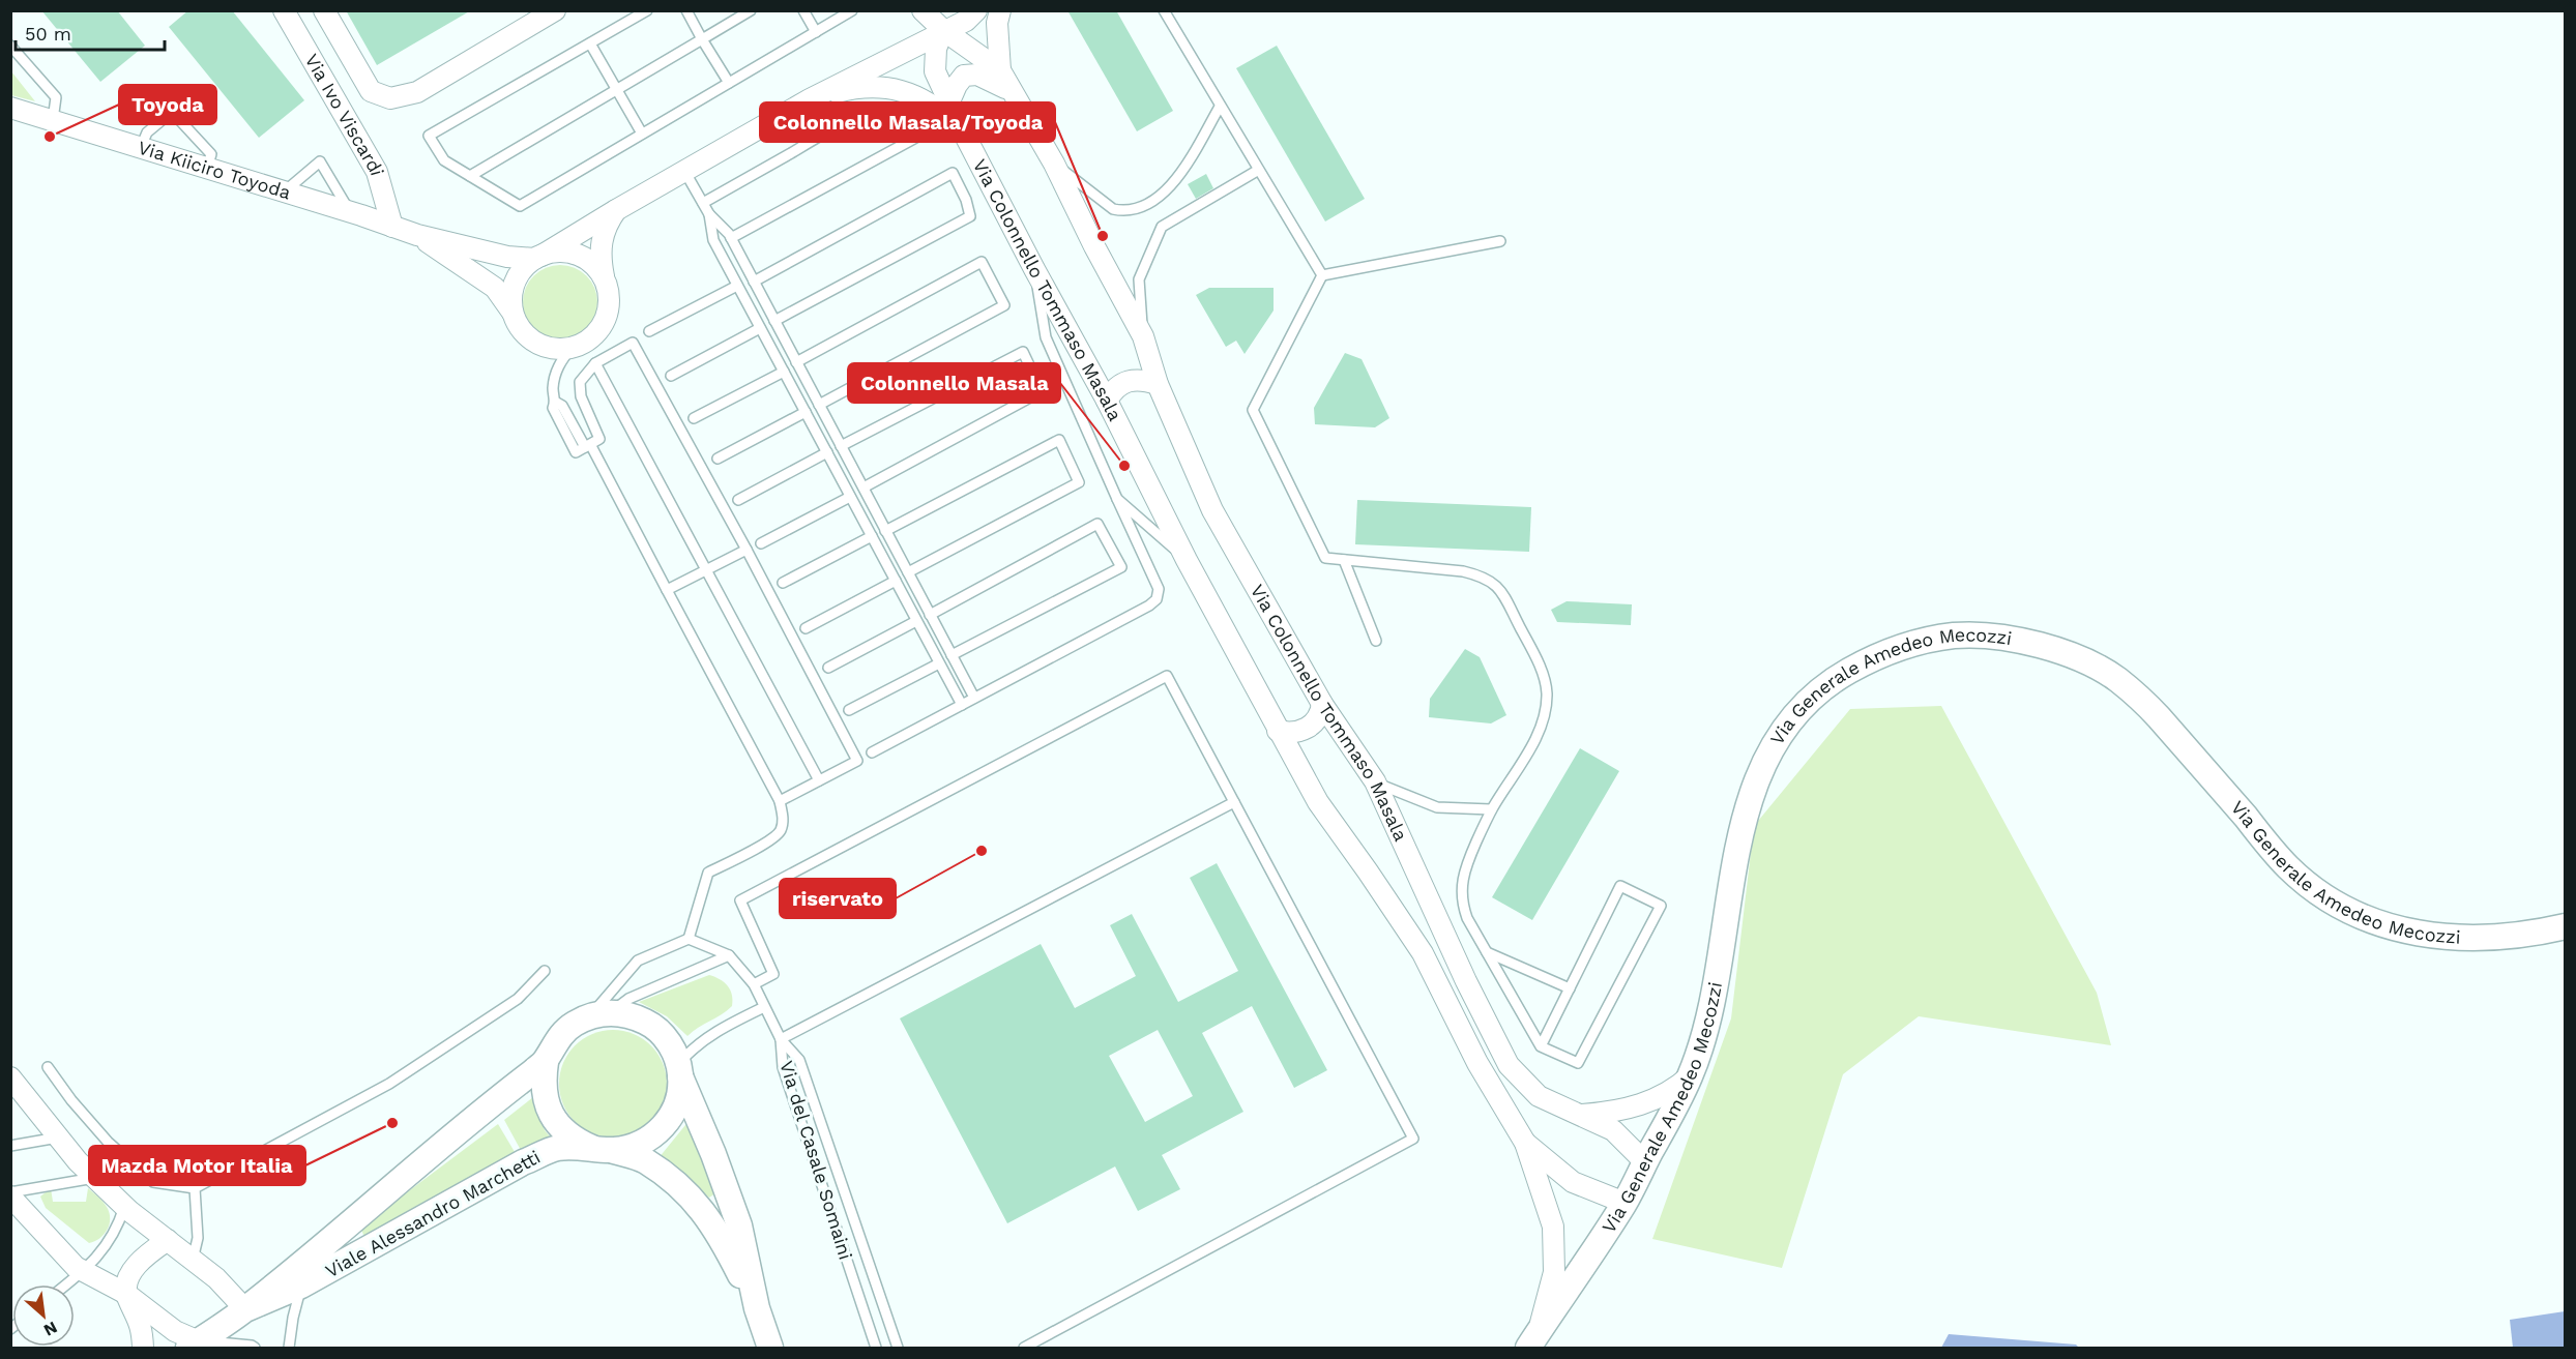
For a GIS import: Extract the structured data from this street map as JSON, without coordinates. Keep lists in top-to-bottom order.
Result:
{
  "streets": {
    "street": [
      "Via Ivo Viscardi",
      "Via Kiiciro Toyoda",
      "Via Colonnello Tommaso Masala",
      "Via Generale Amedeo Mecozzi",
      "Viale Alessandro Marchetti"
    ],
    "lane": ["Via del Casale Somaini"]
  },
  "crossings": [
    ["Via Ivo Viscardi", "Via Kiiciro Toyoda"],
    ["Via Colonnello Tommaso Masala", "Via Generale Amedeo Mecozzi"]
  ],
  "places": [
    "Toyoda",
    "Colonnello Masala/Toyoda",
    "Colonnello Masala",
    "riservato",
    "Mazda Motor Italia"
  ],
  "scale_bar": "50 m",
  "north": "bottom right"
}
